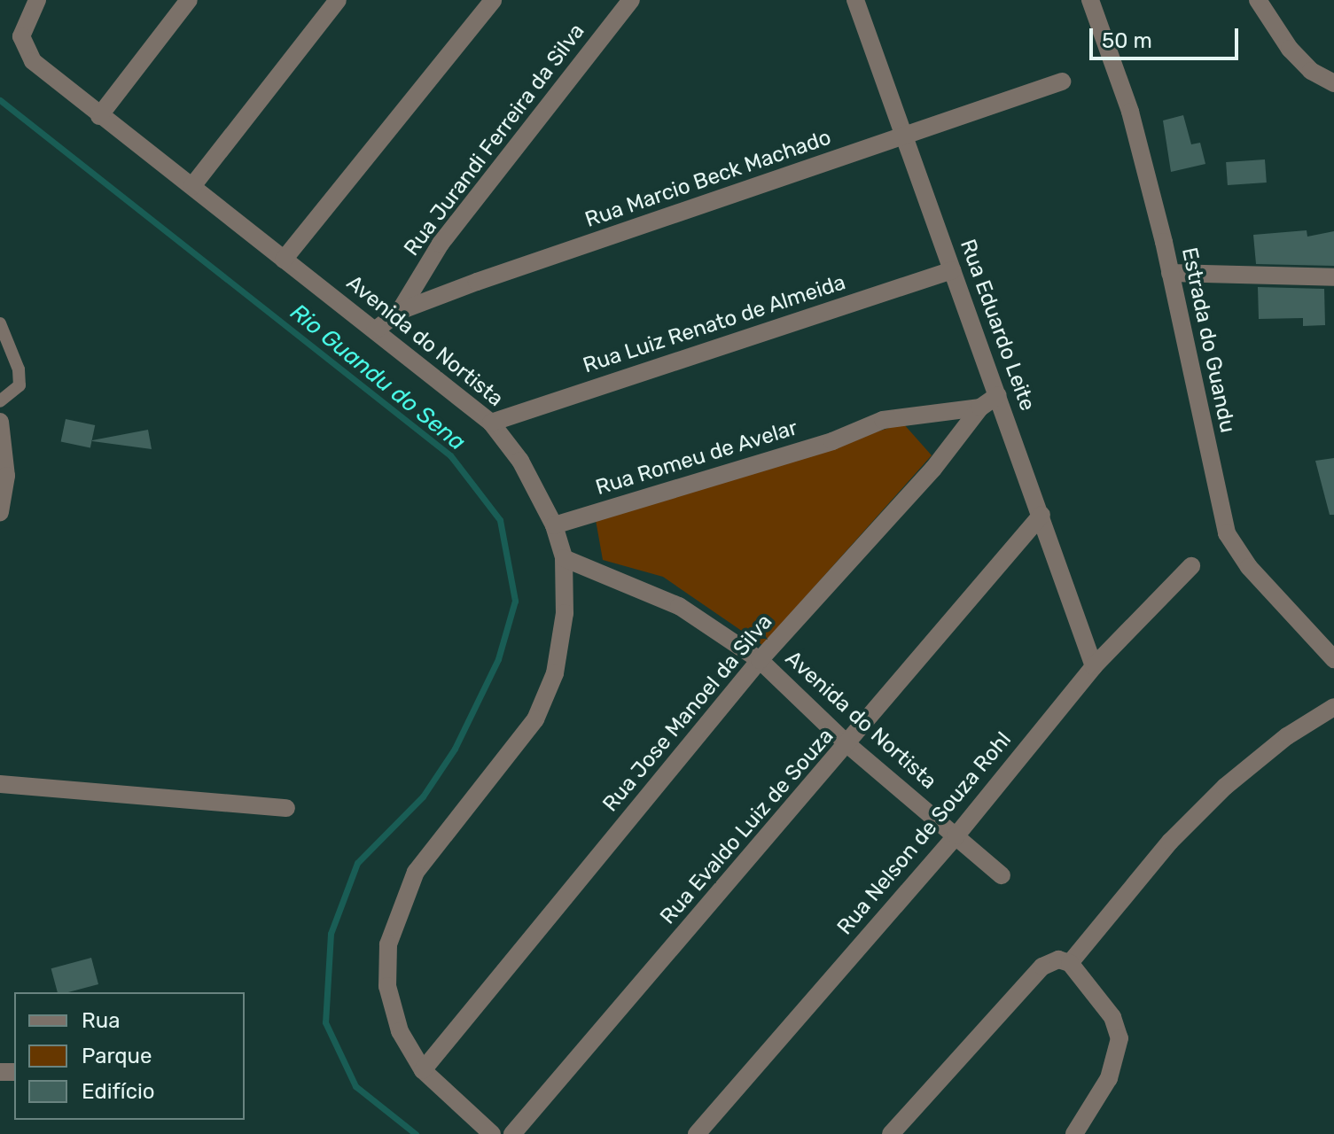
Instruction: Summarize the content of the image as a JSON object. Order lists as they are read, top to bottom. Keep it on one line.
{"streets":{"street":["Rua Jurandi Ferreira da Silva","Rua Marcio Beck Machado","Rua Luiz Renato de Almeida","Rua Eduardo Leite","Estrada do Guandu","Avenida do Nortista","Rua Romeu de Avelar","Rua Jose Manoel da Silva","Rua Evaldo Luiz de Souza","Rua Nelson de Souza Rohl"]},"crossings":[["Rua Jurandi Ferreira da Silva","Rua Marcio Beck Machado"],["Rua Marcio Beck Machado","Rua Eduardo Leite"],["Rua Marcio Beck Machado","Avenida do Nortista"],["Rua Luiz Renato de Almeida","Rua Eduardo Leite"],["Rua Luiz Renato de Almeida","Avenida do Nortista"],["Rua Eduardo Leite","Rua Jose Manoel da Silva"],["Rua Eduardo Leite","Rua Evaldo Luiz de Souza"],["Rua Eduardo Leite","Rua Nelson de Souza Rohl"],["Avenida do Nortista","Rua Romeu de Avelar"],["Avenida do Nortista","Rua Jose Manoel da Silva"],["Avenida do Nortista","Rua Evaldo Luiz de Souza"],["Avenida do Nortista","Rua Nelson de Souza Rohl"],["Rua Romeu de Avelar","Rua Jose Manoel da Silva"]],"water":["Rio Guandu do Sena"],"legend":["Rua","Parque","Edifício"],"scale_bar":"50 m"}
